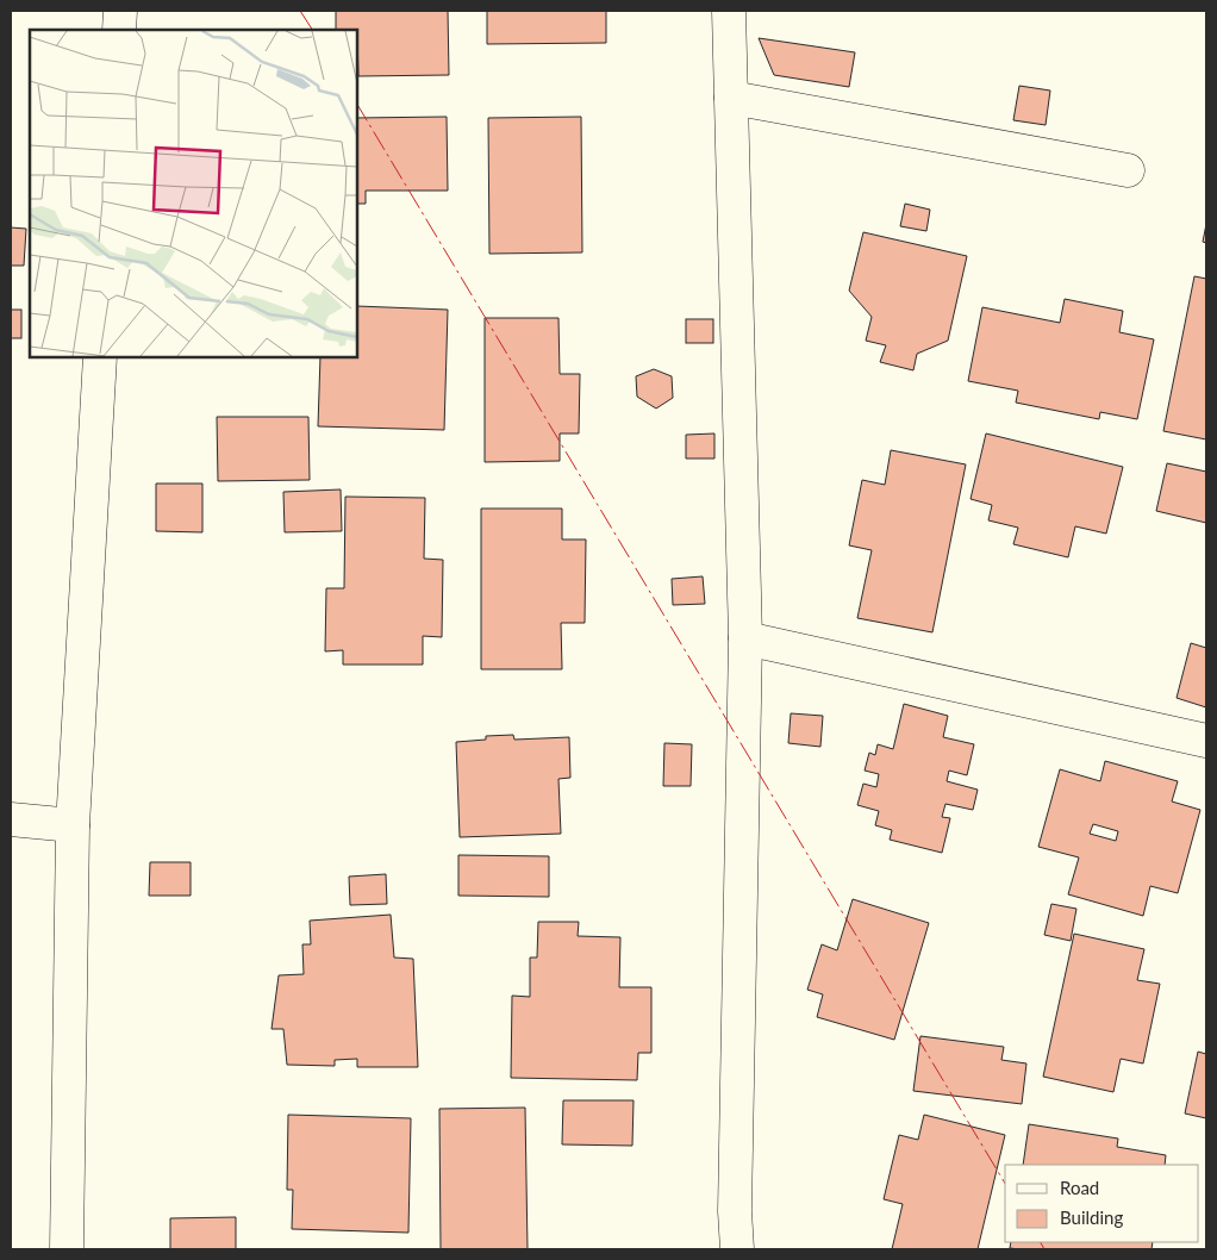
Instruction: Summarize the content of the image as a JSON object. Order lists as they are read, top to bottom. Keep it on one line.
{"legend":["Road","Building"]}
